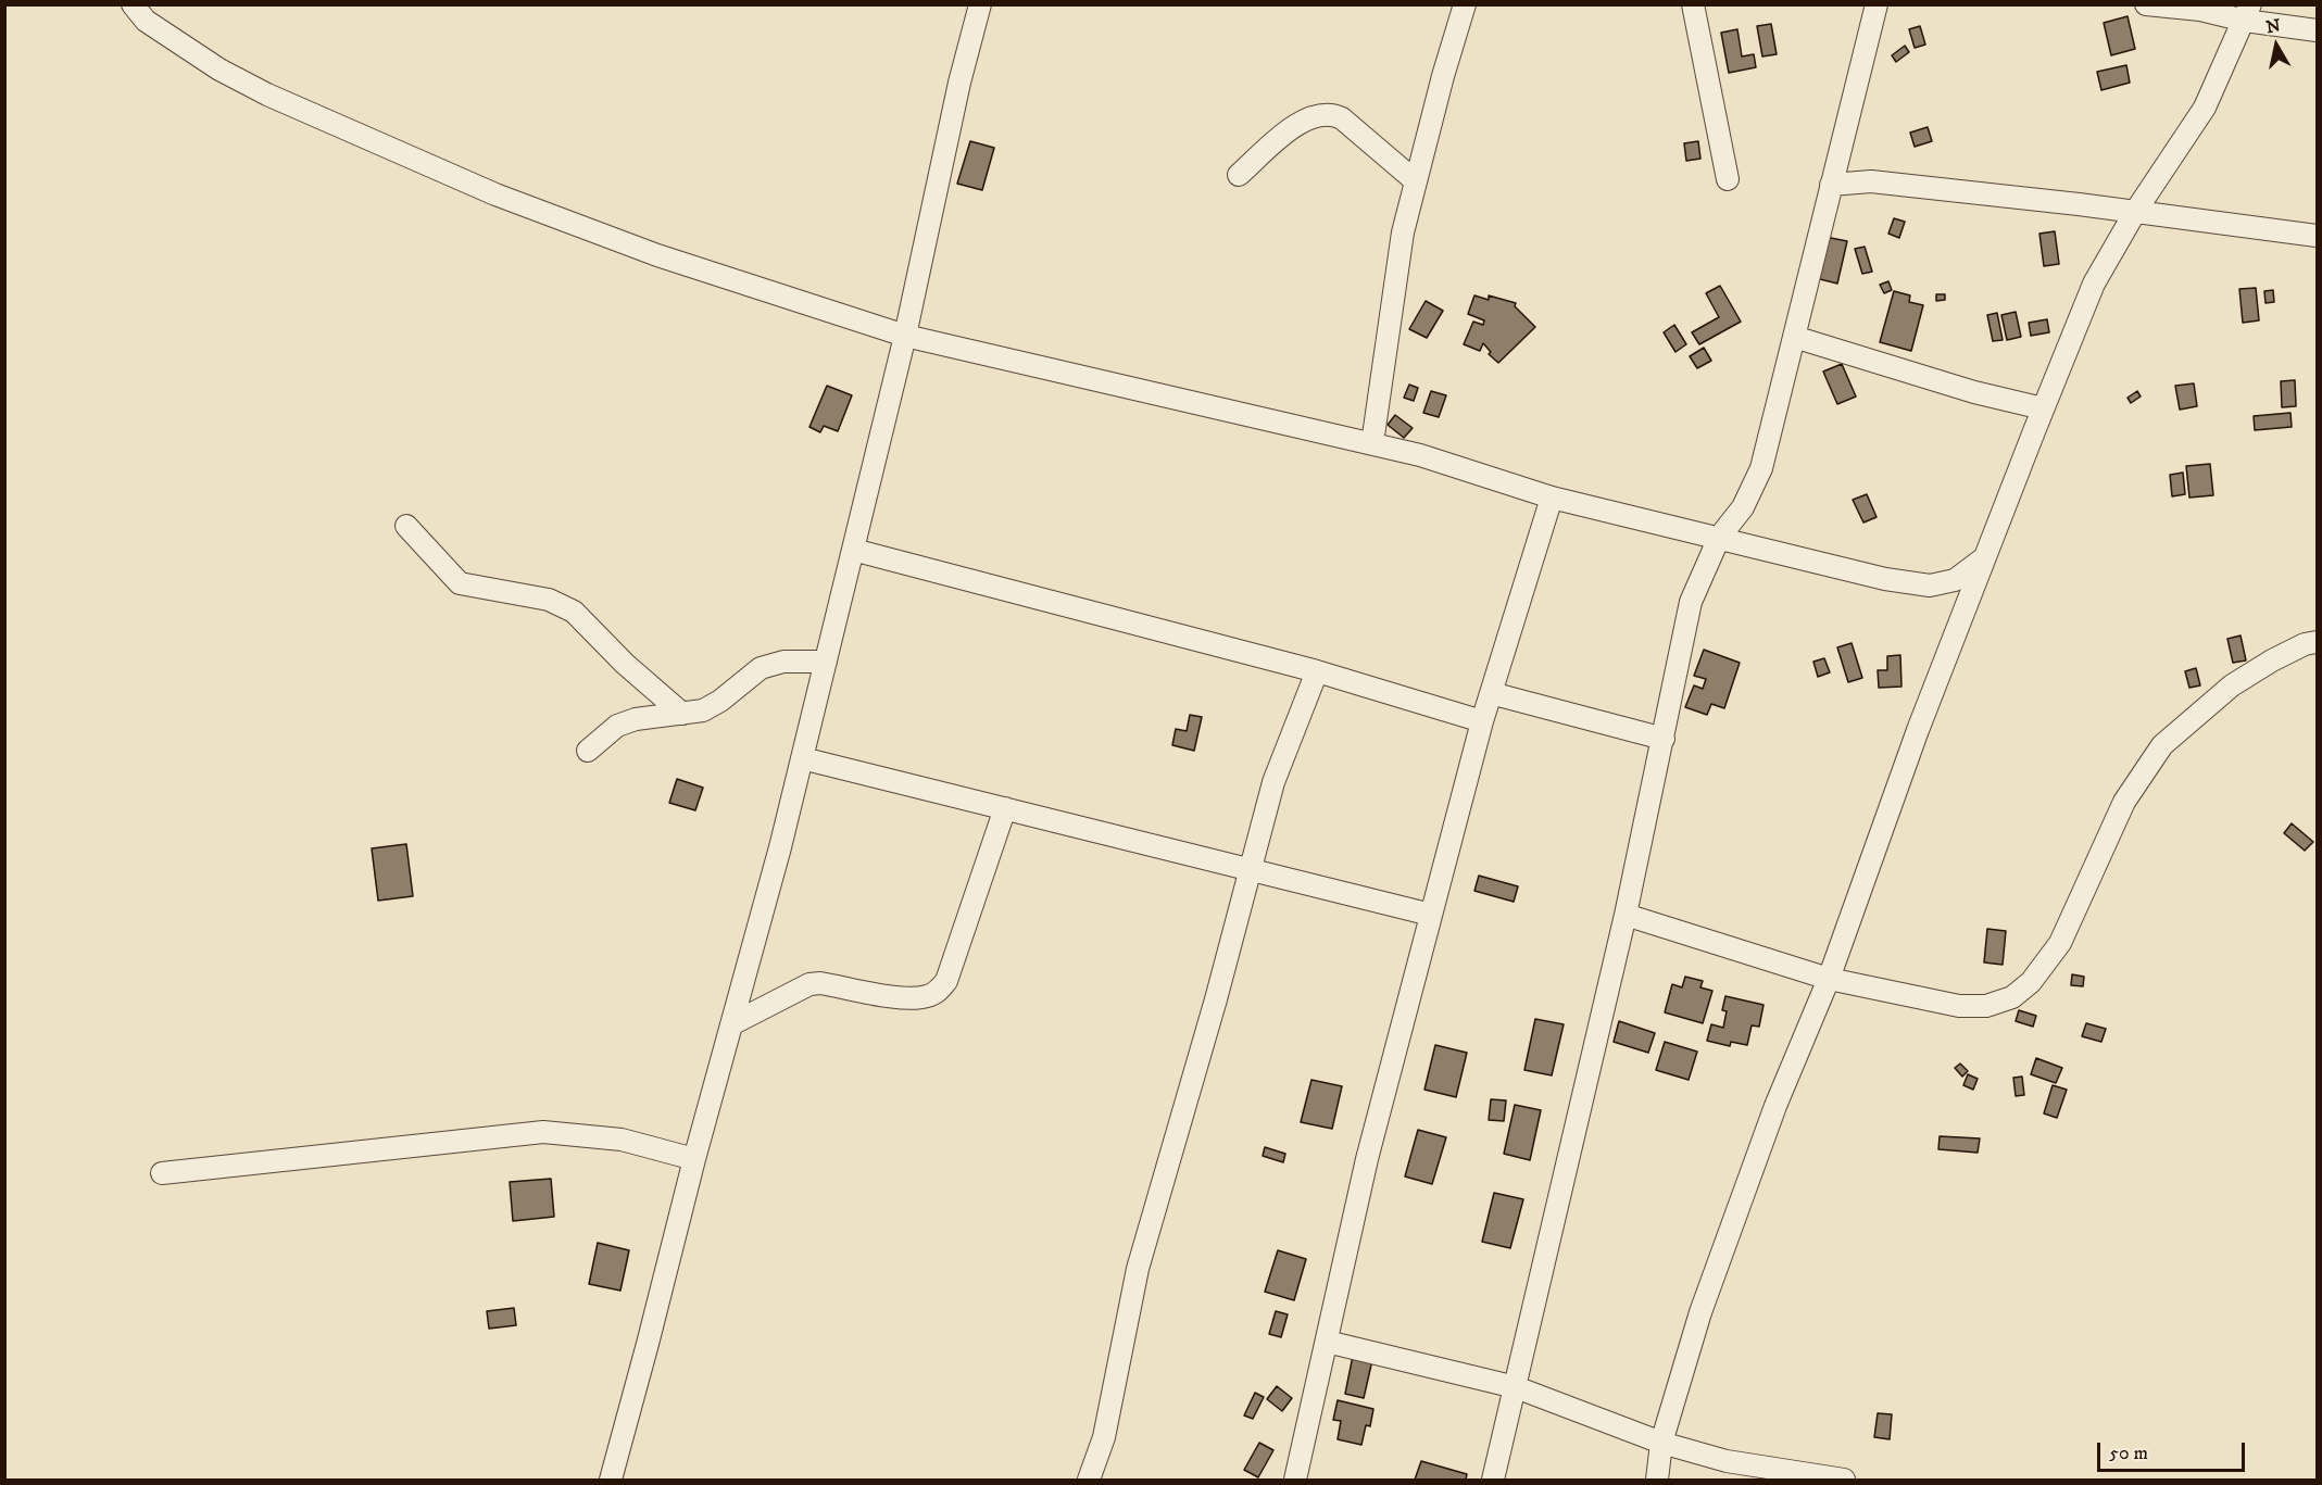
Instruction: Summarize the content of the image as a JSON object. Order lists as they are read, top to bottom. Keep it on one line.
{"scale_bar":"50 m","north":"top"}
